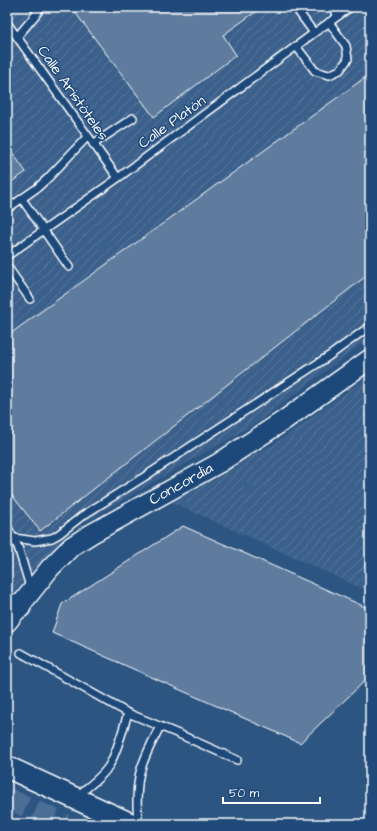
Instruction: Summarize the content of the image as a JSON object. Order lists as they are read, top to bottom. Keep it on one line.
{"streets":{"street":["Concordia"],"lane":["Calle Aristóteles","Calle Platón"]},"crossings":[["Calle Aristóteles","Calle Platón"]],"scale_bar":"50 m"}
